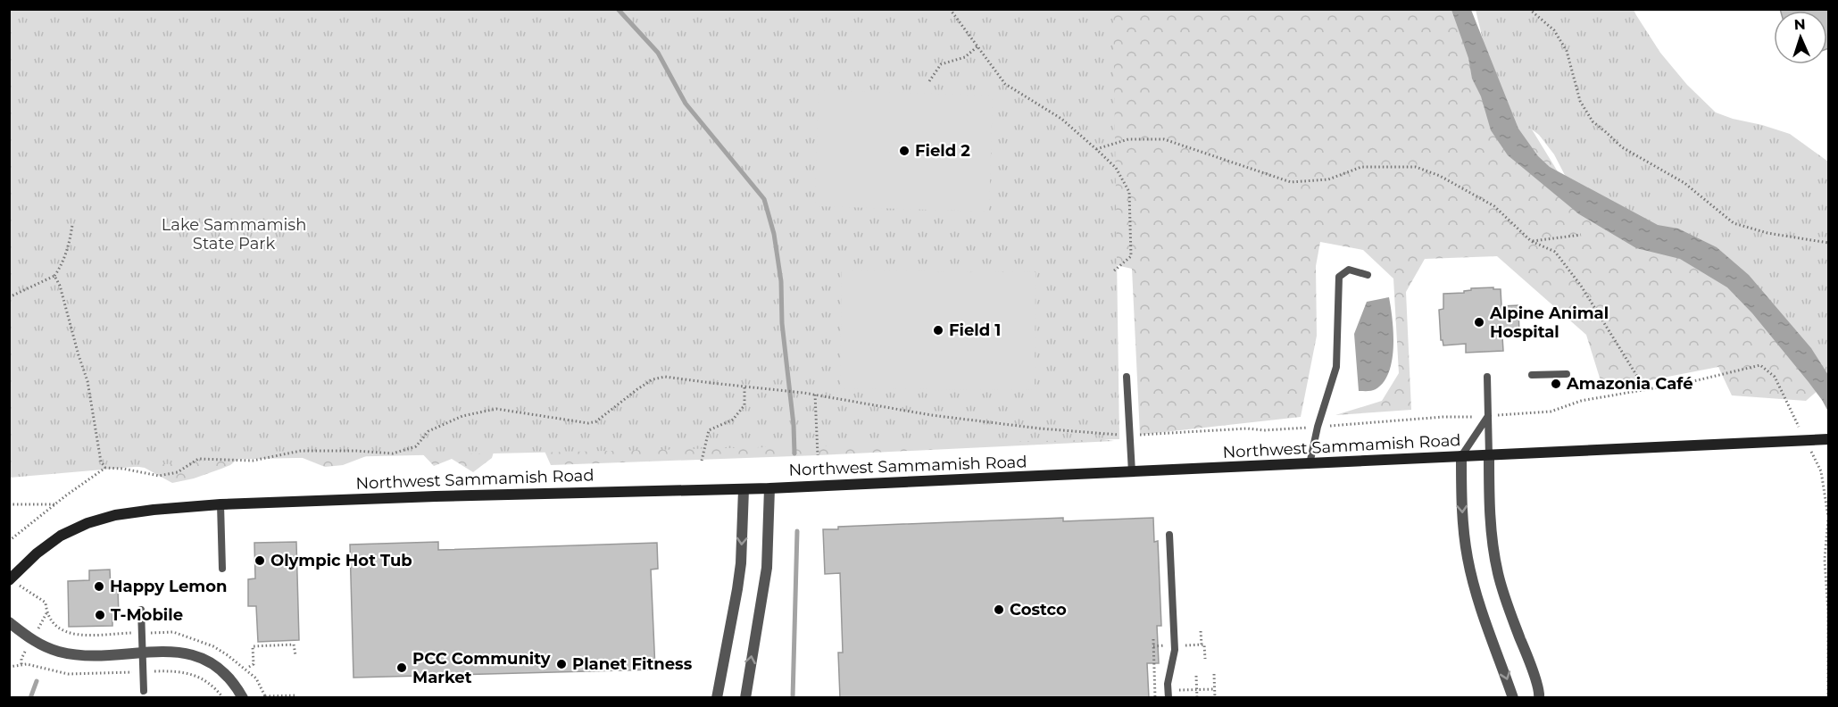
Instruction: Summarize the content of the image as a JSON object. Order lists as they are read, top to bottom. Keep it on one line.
{"streets":{"main road":["Northwest Sammamish Road"]},"parks":["Lake Sammamish State Park"],"places":["Field 2","Alpine Animal Hospital","Field 1","Amazonia Café","Olympic Hot Tub","Happy Lemon","Costco","T-Mobile","Planet Fitness","PCC Community Market"],"north":"top"}
